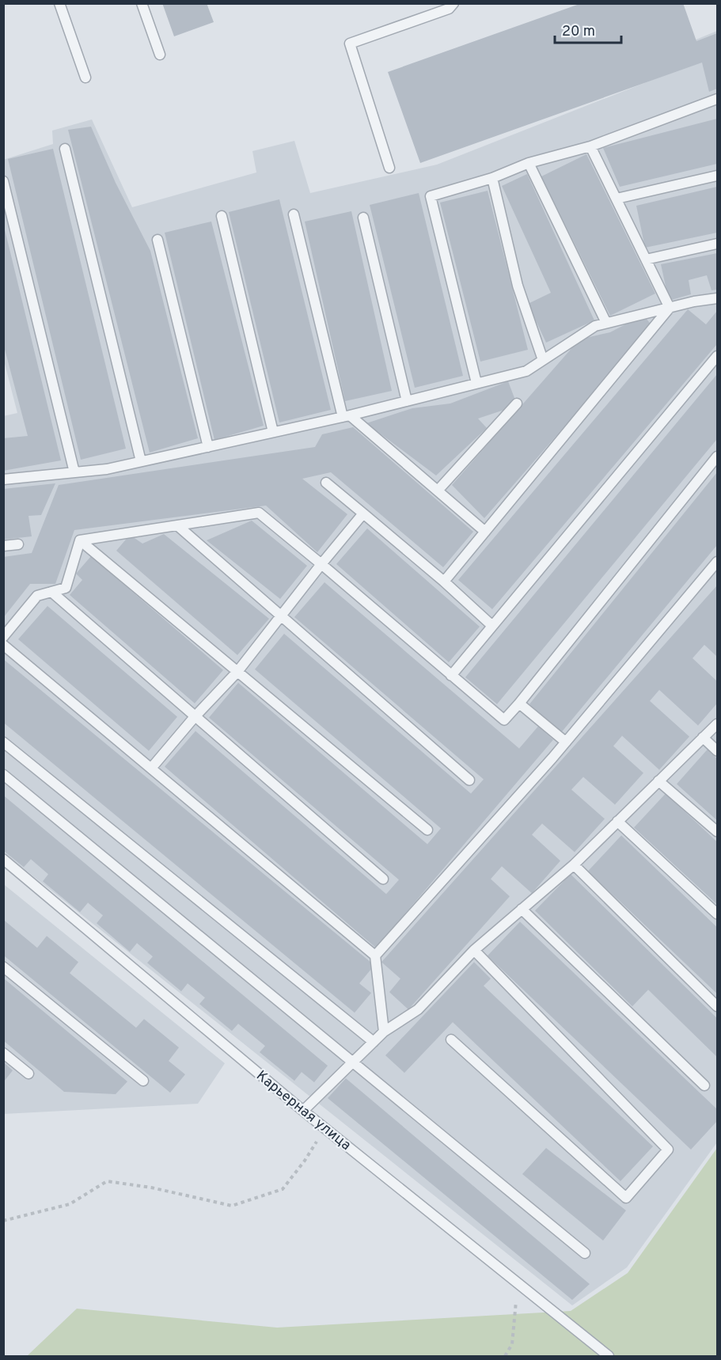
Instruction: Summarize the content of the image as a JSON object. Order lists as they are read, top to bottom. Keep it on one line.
{"streets":{"lane":["Карьерная улица"]},"scale_bar":"20 m"}
